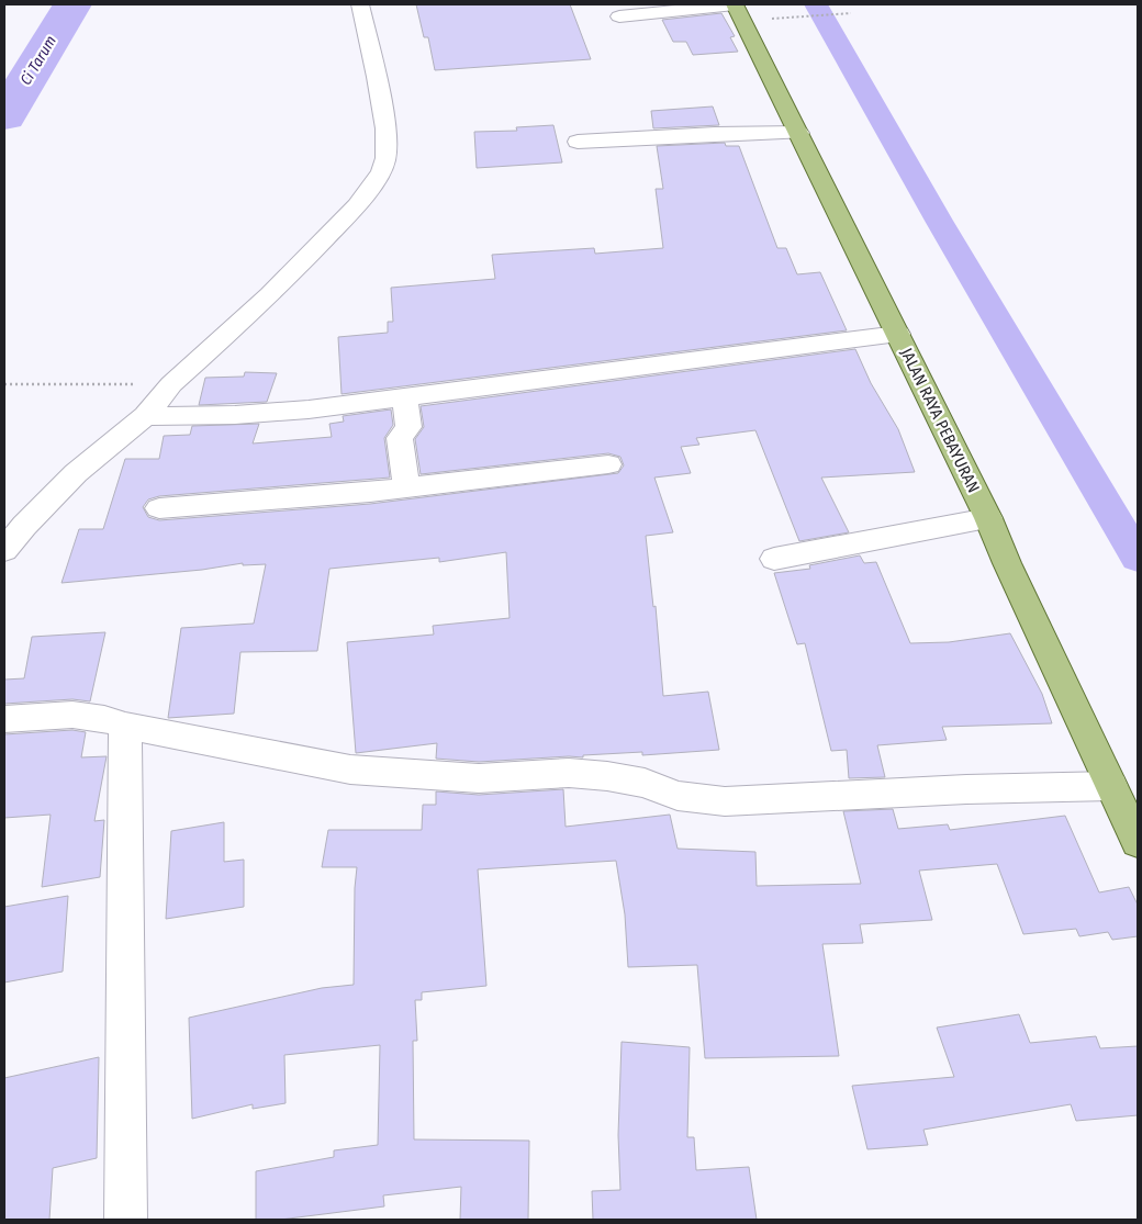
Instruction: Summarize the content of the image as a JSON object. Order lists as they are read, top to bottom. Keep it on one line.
{"streets":{"main road":["JALAN RAYA PEBAYURAN"]},"water":["Ci Tarum"]}
